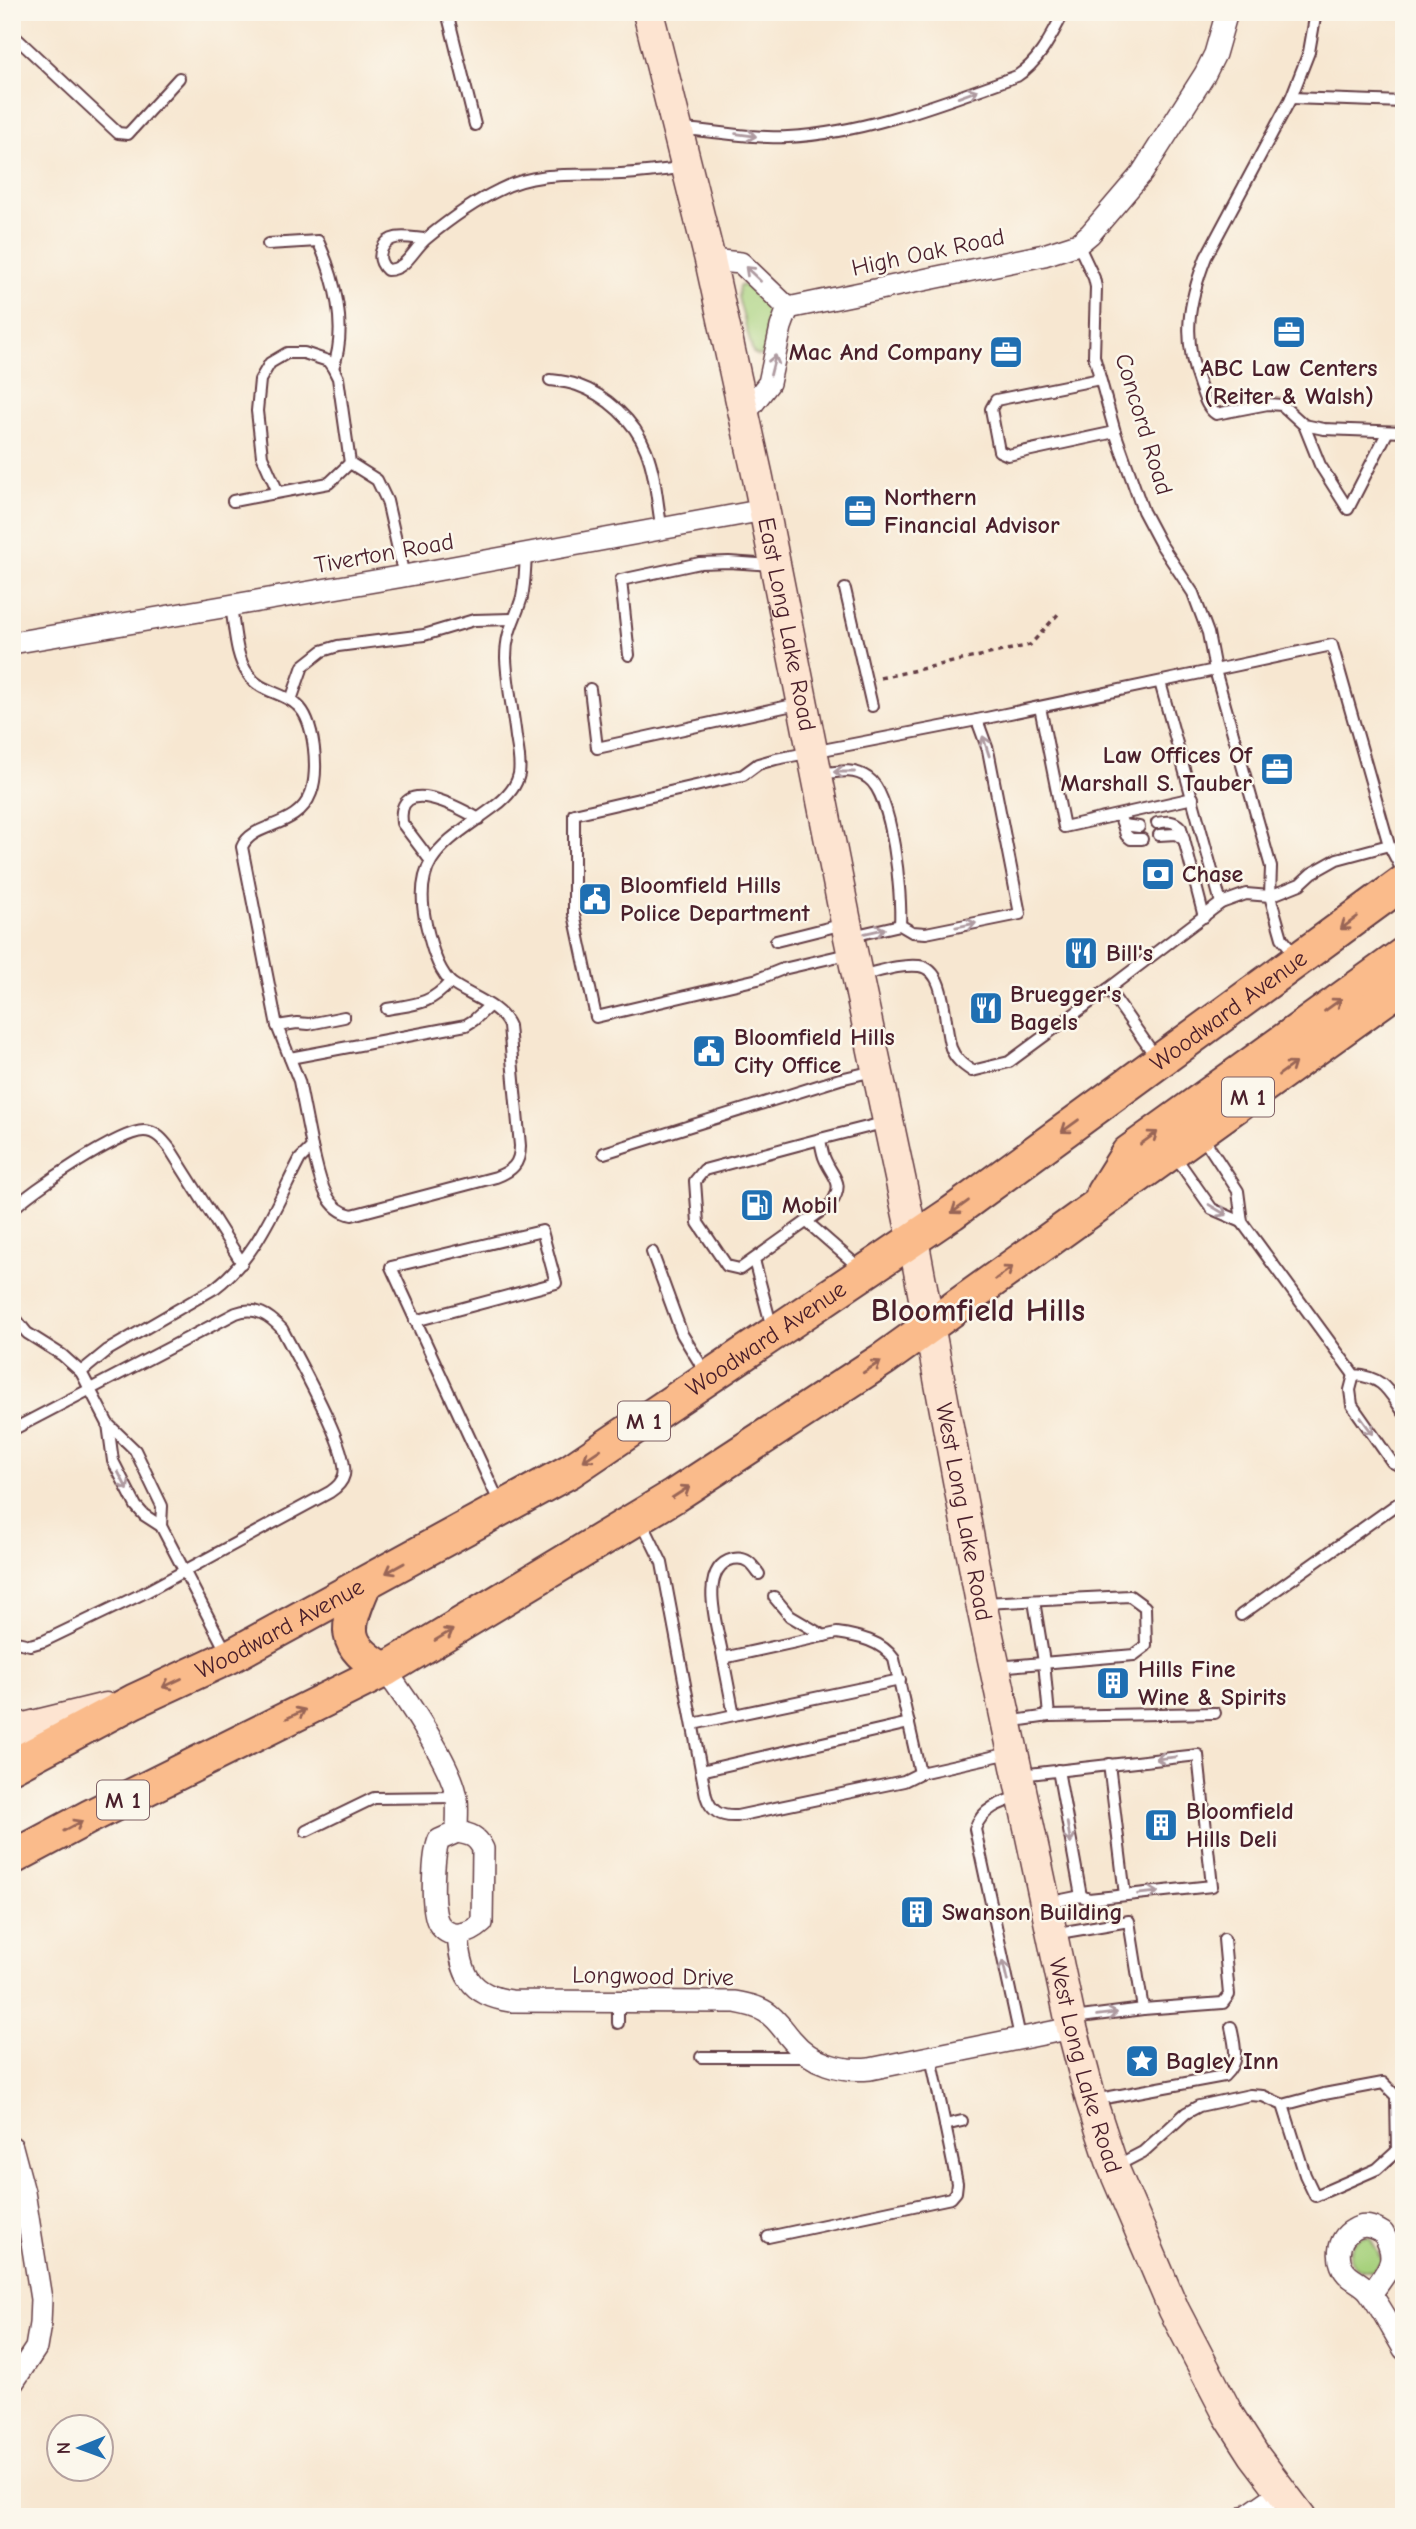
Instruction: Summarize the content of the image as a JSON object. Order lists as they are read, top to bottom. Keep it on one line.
{"streets":{"main road":["East Long Lake Road","Woodward Avenue","M 1","West Long Lake Road"],"street":["High Oak Road","Tiverton Road","Longwood Drive"],"lane":["Concord Road"]},"crossings":[["High Oak Road","Concord Road"],["Concord Road","Woodward Avenue"],["Tiverton Road","East Long Lake Road"],["East Long Lake Road","Woodward Avenue"],["East Long Lake Road","West Long Lake Road"],["Woodward Avenue","West Long Lake Road"],["M 1","West Long Lake Road"],["West Long Lake Road","Longwood Drive"]],"districts":["Bloomfield Hills"],"places":{"office":["ABC Law Centers (Reiter & Walsh)","Mac And Company","Northern Financial Advisor","Law Offices Of Marshall S. Tauber"],"bank":["Chase"],"public building":["Bloomfield Hills Police Department","Bloomfield Hills City Office"],"restaurant":["Bill's","Bruegger's Bagels"],"fuel station":["Mobil"],"building":["Hills Fine Wine & Spirits","Bloomfield Hills Deli","Swanson Building"],"place":["Bagley Inn"]},"north":"left"}
